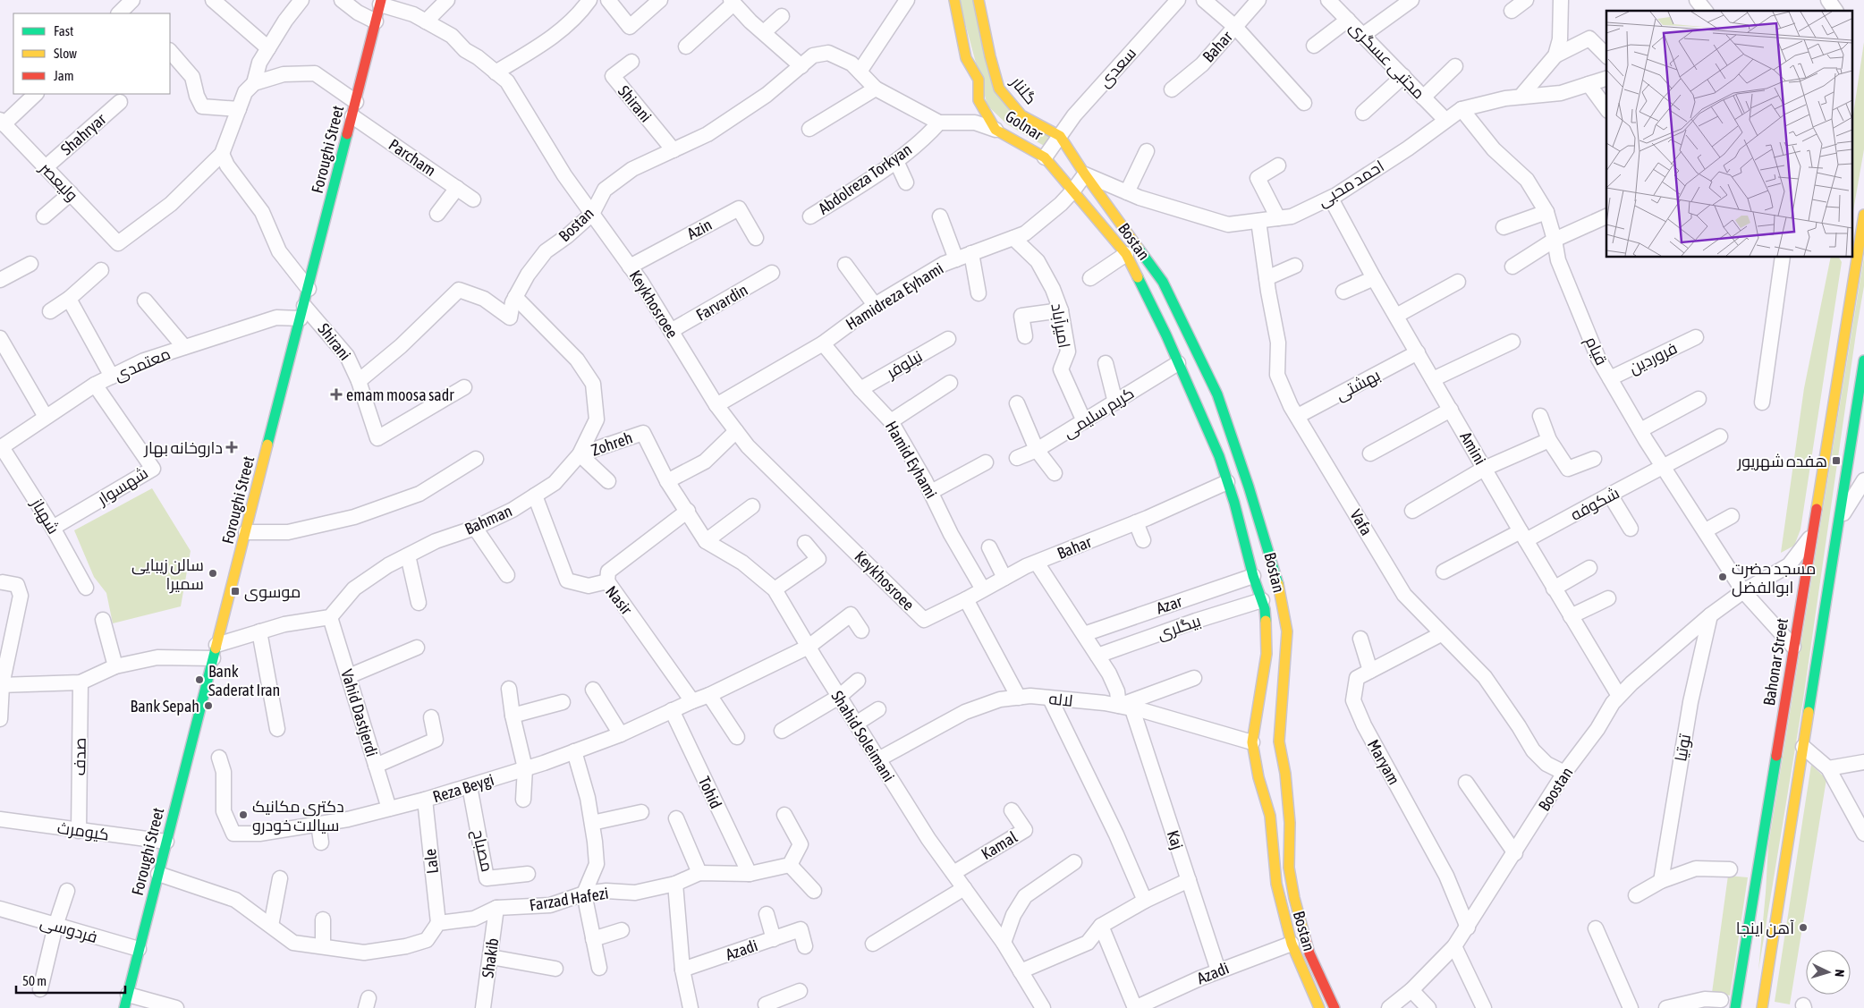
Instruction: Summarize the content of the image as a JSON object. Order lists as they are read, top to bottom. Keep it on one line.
{"streets":{"main road":["گلنار","Golnar","Foroughi Street","Bostan","Bahonar Street"],"street":["Bahar","مجتبی عسگری","سعدی","Shirani","Shahryar","Parcham","Abdolreza Torkyan","ولیعصر","احمد محبی","Azin","Hamidreza Eyhami","Farvardin","Keykhosroee","امیرآباد","قیام","فروردین","معتمدی","نیلوفر","بهشتی","کریم سلیمی","Zohreh","Amini","Hamid Eyhami","شهسوار","شکوفه","شهباز","Bahman","Vafa","Nasir","Azar","بیگلری","لاله","Vahid Dastjerdi","Shahid Soleimani","توتیا","صدف","Maryam","Reza Beygi","Boostan","Tohid","کیومرث","Kaj","Kamal","مصباح","Lale","Farzad Hafezi","فردوسی","Azadi","Shakib"]},"crossings":[["Bahar","Bostan"],["Bahar","Keykhosroee"],["Bahar","Hamid Eyhami"],["Bahar","Kaj"],["مجتبی عسگری","احمد محبی"],["سعدی","گلنار"],["سعدی","Golnar"],["گلنار","احمد محبی"],["گلنار","Bostan"],["گلنار","Hamidreza Eyhami"],["Shirani","Foroughi Street"],["Shirani","Bostan"],["Shirani","معتمدی"],["Golnar","Bostan"],["Golnar","Hamidreza Eyhami"],["Shahryar","ولیعصر"],["Foroughi Street","Parcham"],["Foroughi Street","Keykhosroee"],["Foroughi Street","معتمدی"],["Foroughi Street","کیومرث"],["Foroughi Street","فردوسی"],["احمد محبی","Bostan"],["احمد محبی","Hamidreza Eyhami"],["احمد محبی","قیام"],["احمد محبی","Amini"],["احمد محبی","Vafa"],["Bostan","Hamidreza Eyhami"],["Bostan","Keykhosroee"],["Bostan","کریم سلیمی"],["Bostan","Bahman"],["Bostan","Azar"],["Bostan","بیگلری"],["Bostan","لاله"],["Bostan","Azadi"],["Azin","Keykhosroee"],["Hamidreza Eyhami","Keykhosroee"],["Hamidreza Eyhami","امیرآباد"],["Hamidreza Eyhami","Hamid Eyhami"],["Farvardin","Keykhosroee"],["امیرآباد","کریم سلیمی"],["قیام","فروردین"],["قیام","شکوفه"],["قیام","Bahonar Street"],["قیام","Boostan"],["معتمدی","شهسوار"],["معتمدی","شهباز"],["نیلوفر","Hamid Eyhami"],["بهشتی","Amini"],["بهشتی","Vafa"],["Zohreh","Bahman"],["Zohreh","Shahid Soleimani"],["Amini","شکوفه"],["Amini","Boostan"],["شهسوار","شهباز"],["Bahman","Nasir"],["Bahman","Vahid Dastjerdi"],["Vafa","Maryam"],["Vafa","Boostan"],["Nasir","Reza Beygi"],["Azar","Kaj"],["بیگلری","Kaj"],["لاله","Shahid Soleimani"],["لاله","Kaj"],["Vahid Dastjerdi","Reza Beygi"],["Shahid Soleimani","Reza Beygi"],["Shahid Soleimani","Kamal"],["توتیا","Boostan"],["صدف","کیومرث"],["Maryam","Boostan"],["Reza Beygi","Tohid"],["Reza Beygi","مصباح"],["Reza Beygi","Lale"],["Tohid","Farzad Hafezi"],["Kaj","Azadi"],["Lale","Farzad Hafezi"],["Farzad Hafezi","Shakib"]],"places":{"health":["emam moosa sadr","داروخانه بهار"],"transit":["هفده شهریور","موسوی"],"other":["سالن زیبایی سمیرا","مسجد حضرت ابوالفضل","Bank Saderat Iran","Bank Sepah","دکتری مکانیک سیالات خودرو","آهن اینجا"]},"legend":["Fast","Slow","Jam"],"scale_bar":"50 m","north":"right"}
